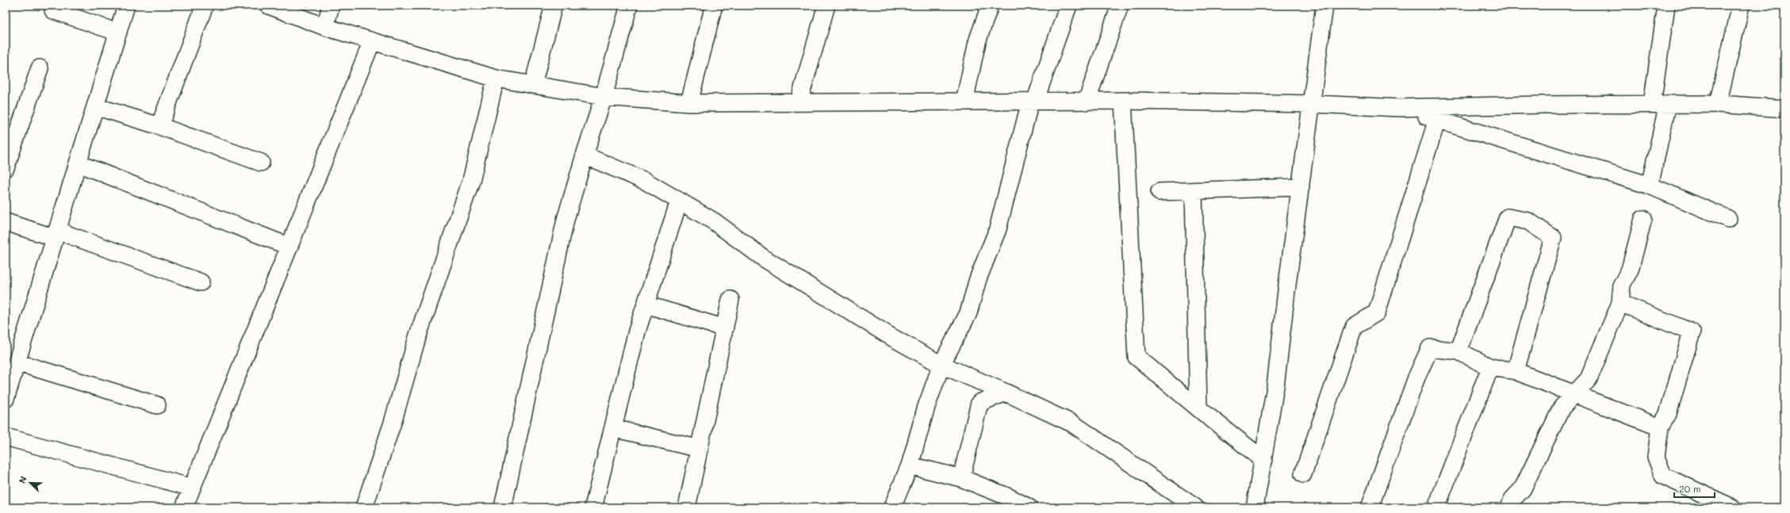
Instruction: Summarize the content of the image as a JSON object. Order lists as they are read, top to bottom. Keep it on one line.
{"scale_bar":"20 m","north":"top left"}
